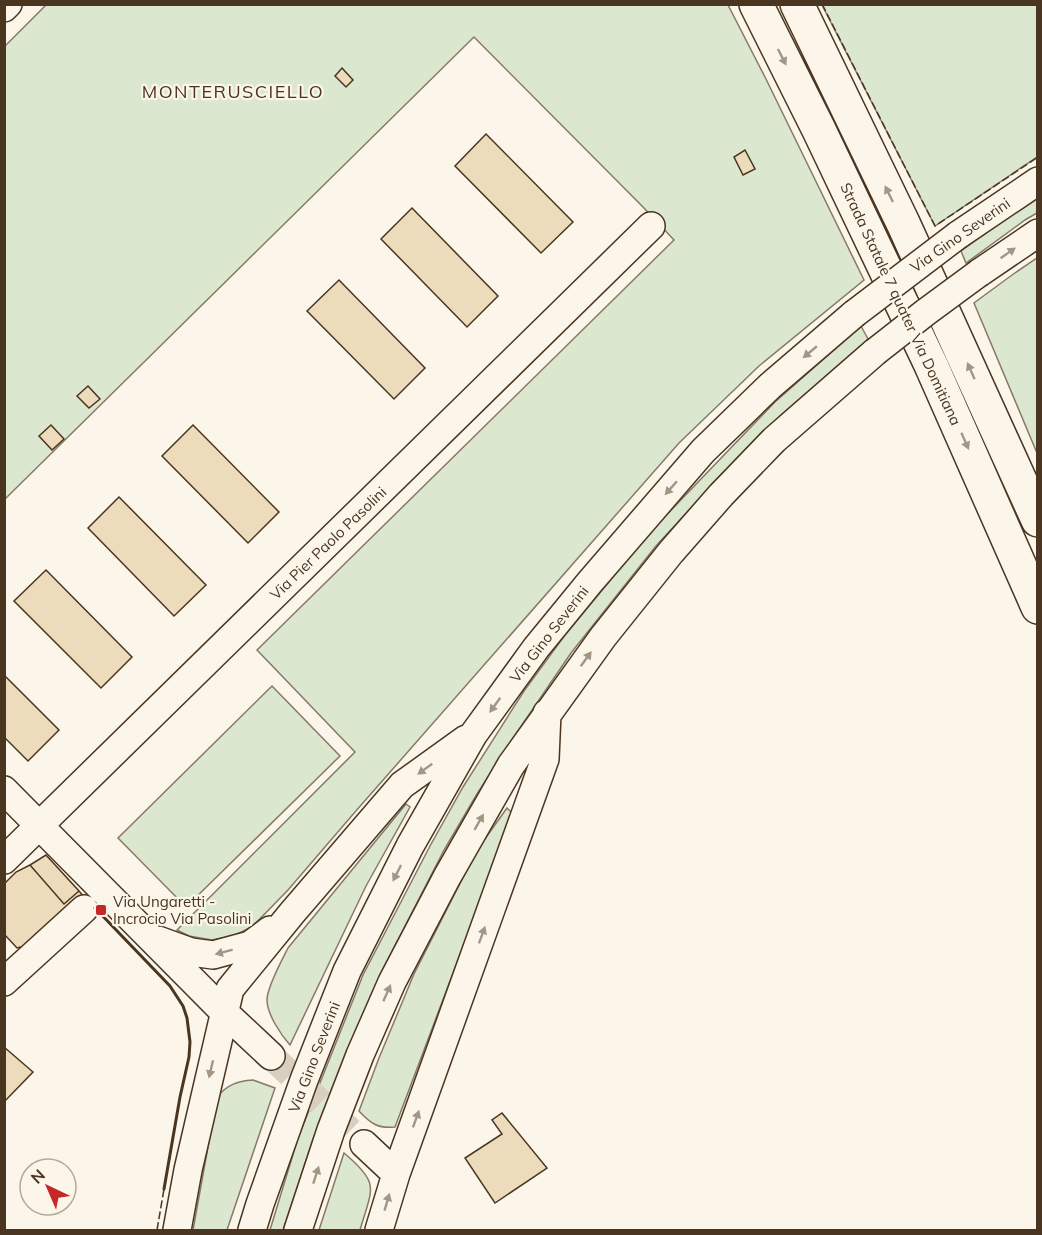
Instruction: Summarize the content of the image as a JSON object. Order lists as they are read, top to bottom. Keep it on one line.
{"streets":{"highway":["Strada Statale 7 quater Via Domitiana"],"street":["Via Gino Severini","Via Pier Paolo Pasolini"]},"districts":["MONTERUSCIELLO"],"places":{"transit":["Via Ungaretti - Incrocio Via Pasolini"]},"north":"top left"}
